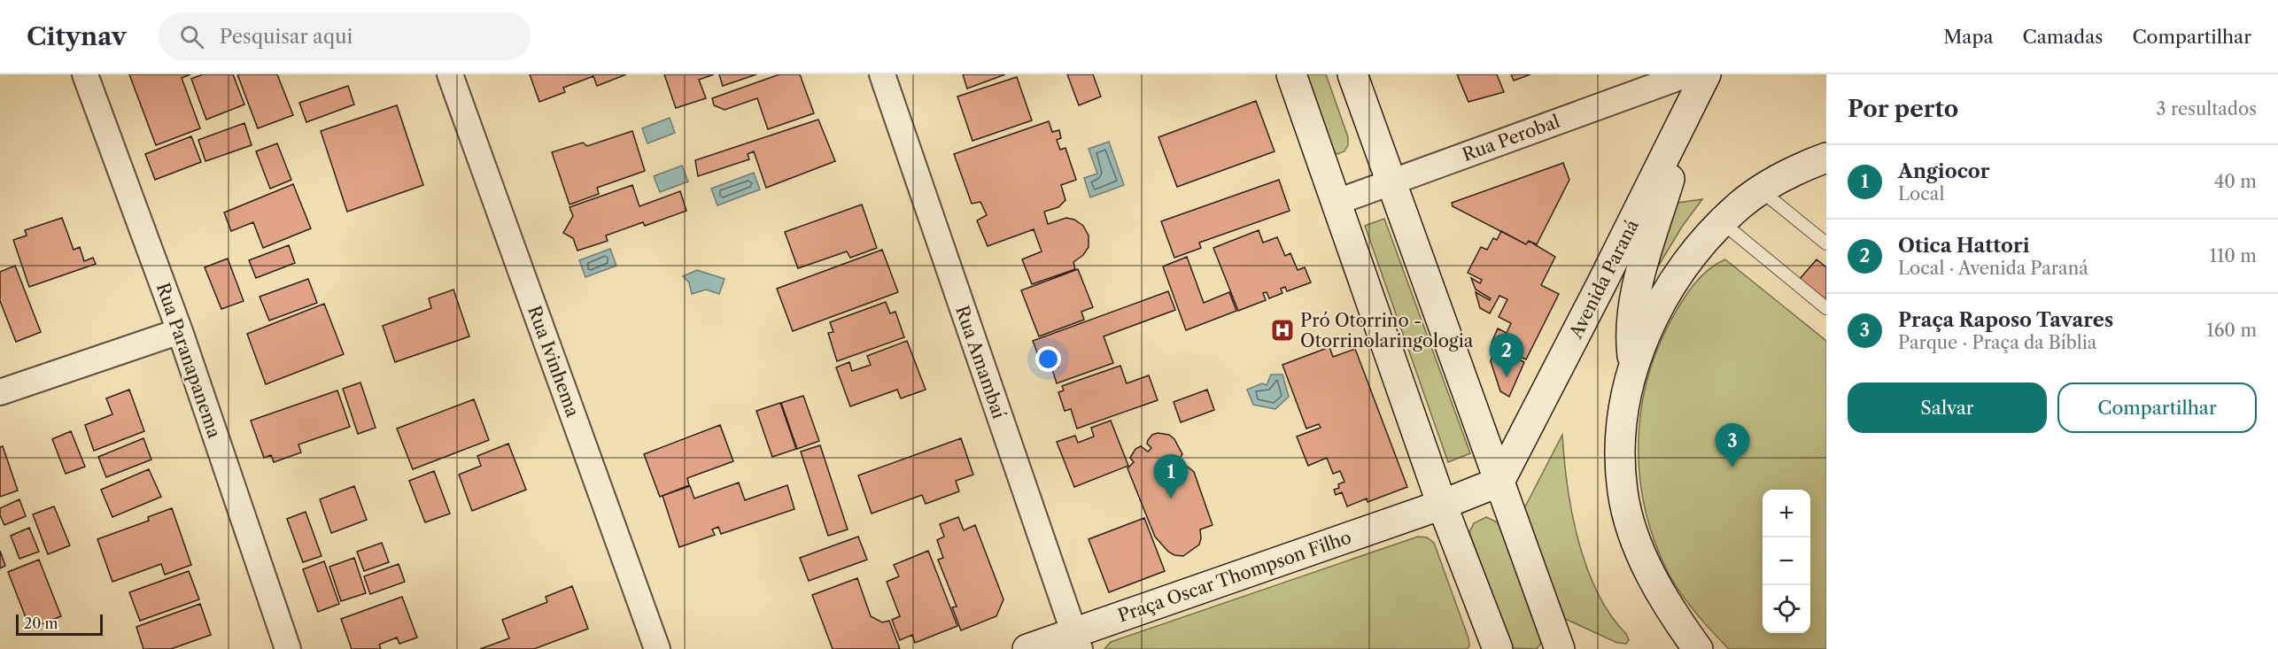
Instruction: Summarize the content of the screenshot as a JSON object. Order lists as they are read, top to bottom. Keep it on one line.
{"streets":{"street":["Rua Perobal","Avenida Paraná","Rua Paranapanema","Rua Ivinhema","Rua Amambaí","Praça Oscar Thompson Filho"]},"crossings":[["Avenida Paraná","Praça Oscar Thompson Filho"],["Rua Amambaí","Praça Oscar Thompson Filho"]],"places":{"hospital":["Pró Otorrino - Otorrinolaringologia"]},"scale_bar":"20 m","page":{"header":"Citynav","search":"Pesquisar aqui","nav":["Mapa","Camadas","Compartilhar"],"heading":["Por perto","3 resultados"],"list":[{"mark":"1","name":"Angiocor","note":"Local","value":"40 m"},{"mark":"2","name":"Otica Hattori","note":"Local · Avenida Paraná","value":"110 m"},{"mark":"3","name":"Praça Raposo Tavares","note":"Parque · Praça da Bíblia","value":"160 m"}],"pins":["2","3","1"],"buttons":["Salvar","Compartilhar"],"map_buttons":["+","−"],"scale":"20 m"}}
